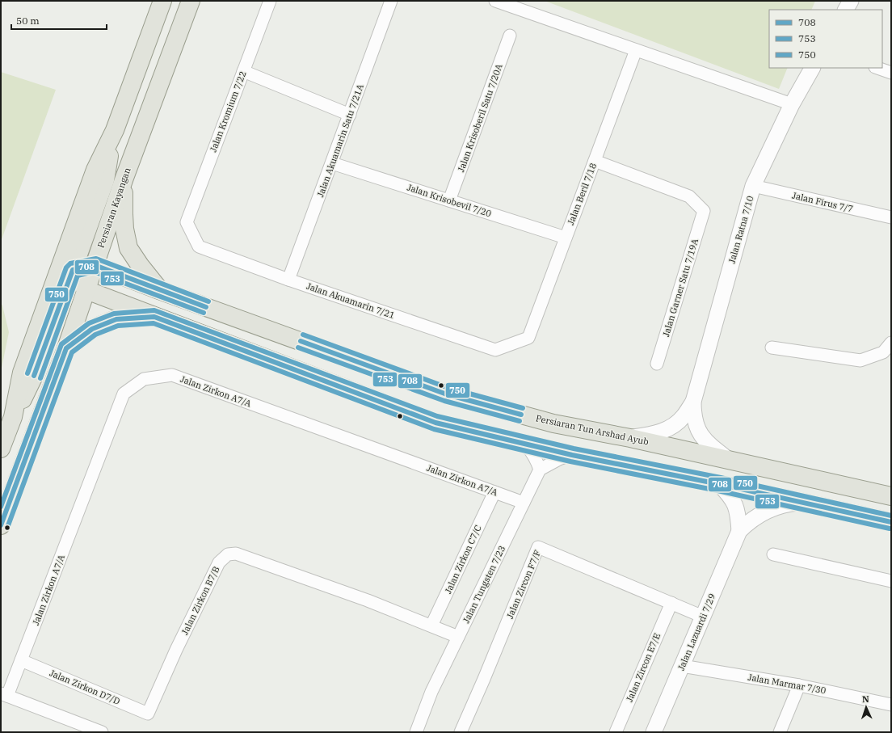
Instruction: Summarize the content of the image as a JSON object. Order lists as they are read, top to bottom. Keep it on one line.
{"streets":{"main road":["Persiaran Kayangan","Persiaran Tun Arshad Ayub"],"street":["Jalan Kromium 7/22","Jalan Krisoberil Satu 7/20A","Jalan Akuamarin Satu 7/21A","Jalan Beril 7/18","Jalan Krisobevil 7/20","Jalan Firus 7/7","Jalan Ratna 7/10","Jalan Garner Satu 7/19A","Jalan Akuamarin 7/21","Jalan Zirkon A7/A","Jalan Zirkon C7/C","Jalan Tungsten 7/23","Jalan Zircon F7/F","Jalan Zirkon B7/B","Jalan Lazuardi 7/29","Jalan Zircon E7/E","Jalan Marmar 7/30","Jalan Zirkon D7/D"]},"crossings":[["Jalan Kromium 7/22","Jalan Akuamarin 7/21"],["Jalan Krisoberil Satu 7/20A","Jalan Krisobevil 7/20"],["Jalan Akuamarin Satu 7/21A","Jalan Krisobevil 7/20"],["Jalan Akuamarin Satu 7/21A","Jalan Akuamarin 7/21"],["Jalan Beril 7/18","Jalan Krisobevil 7/20"],["Jalan Beril 7/18","Jalan Garner Satu 7/19A"],["Jalan Beril 7/18","Jalan Akuamarin 7/21"],["Jalan Firus 7/7","Jalan Ratna 7/10"],["Persiaran Kayangan","Persiaran Tun Arshad Ayub"],["Jalan Ratna 7/10","Persiaran Tun Arshad Ayub"],["Jalan Zirkon A7/A","Jalan Zirkon C7/C"],["Jalan Zirkon A7/A","Jalan Tungsten 7/23"],["Jalan Zirkon A7/A","Jalan Zirkon D7/D"],["Jalan Zirkon C7/C","Jalan Zirkon B7/B"],["Jalan Tungsten 7/23","Jalan Zirkon B7/B"],["Jalan Zircon F7/F","Jalan Lazuardi 7/29"],["Jalan Zircon F7/F","Jalan Zircon E7/E"],["Jalan Zirkon B7/B","Jalan Zirkon D7/D"],["Jalan Lazuardi 7/29","Jalan Marmar 7/30"]],"lines":["transit line 750","transit line 708","transit line 753"],"legend":["708","753","750"],"scale_bar":"50 m","north":"top"}
